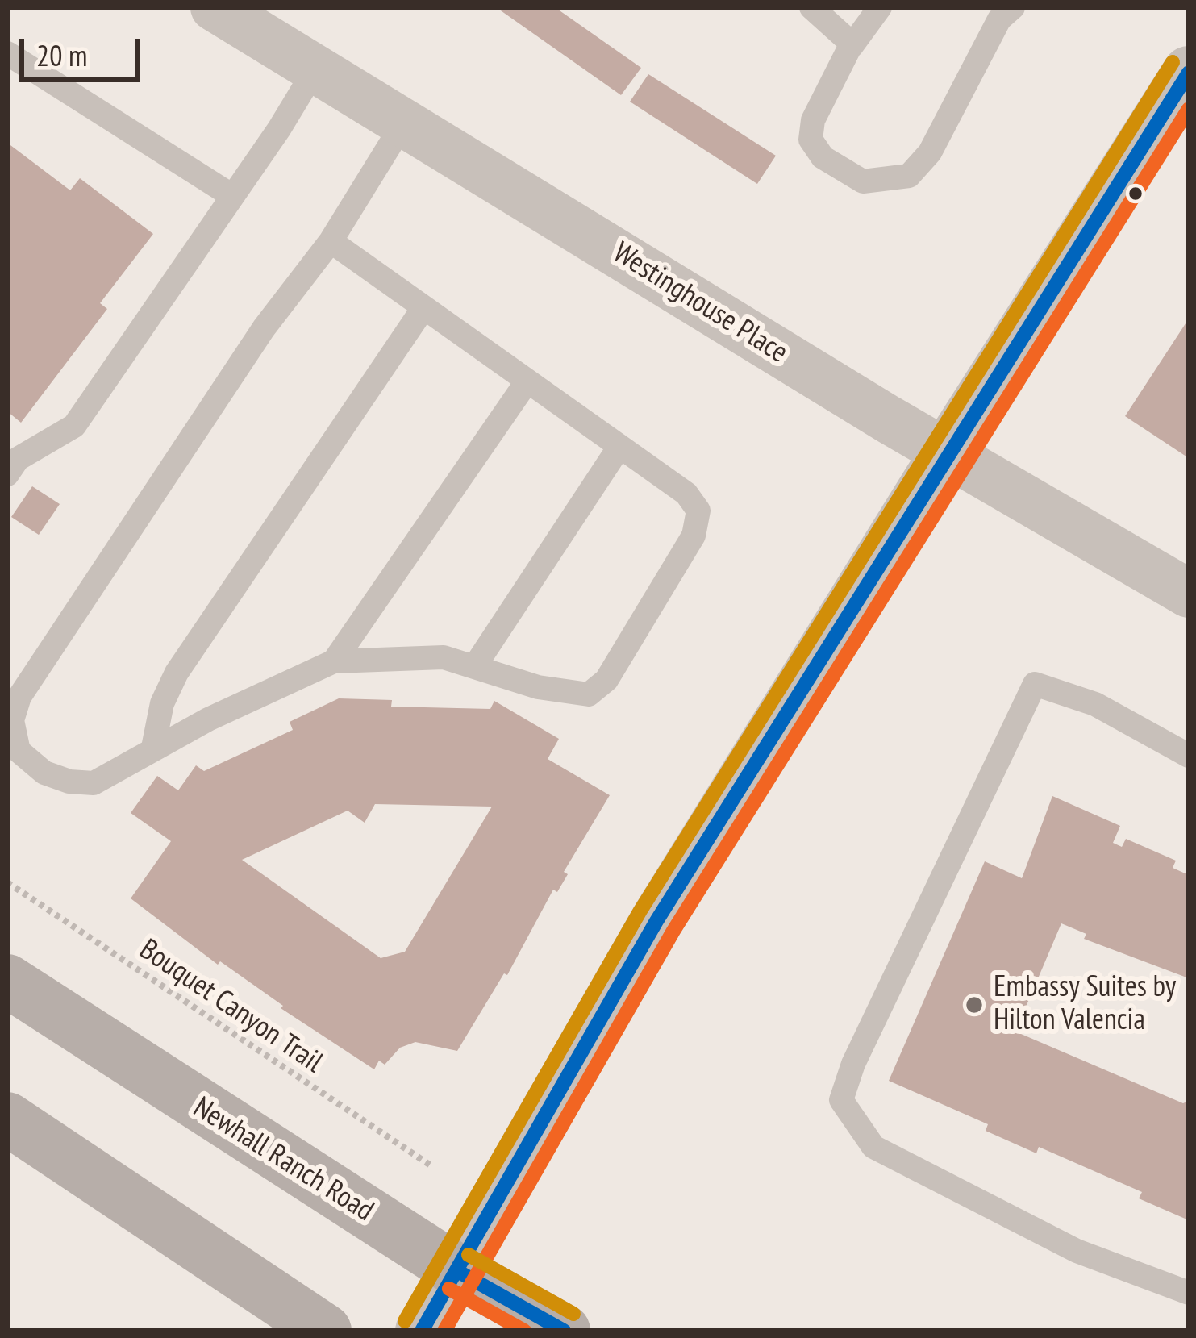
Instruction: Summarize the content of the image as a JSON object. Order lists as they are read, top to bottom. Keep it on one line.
{"streets":{"main road":["Newhall Ranch Road"],"street":["Westinghouse Place"],"path":["Bouquet Canyon Trail"]},"places":["Embassy Suites by Hilton Valencia"],"scale_bar":"20 m"}
